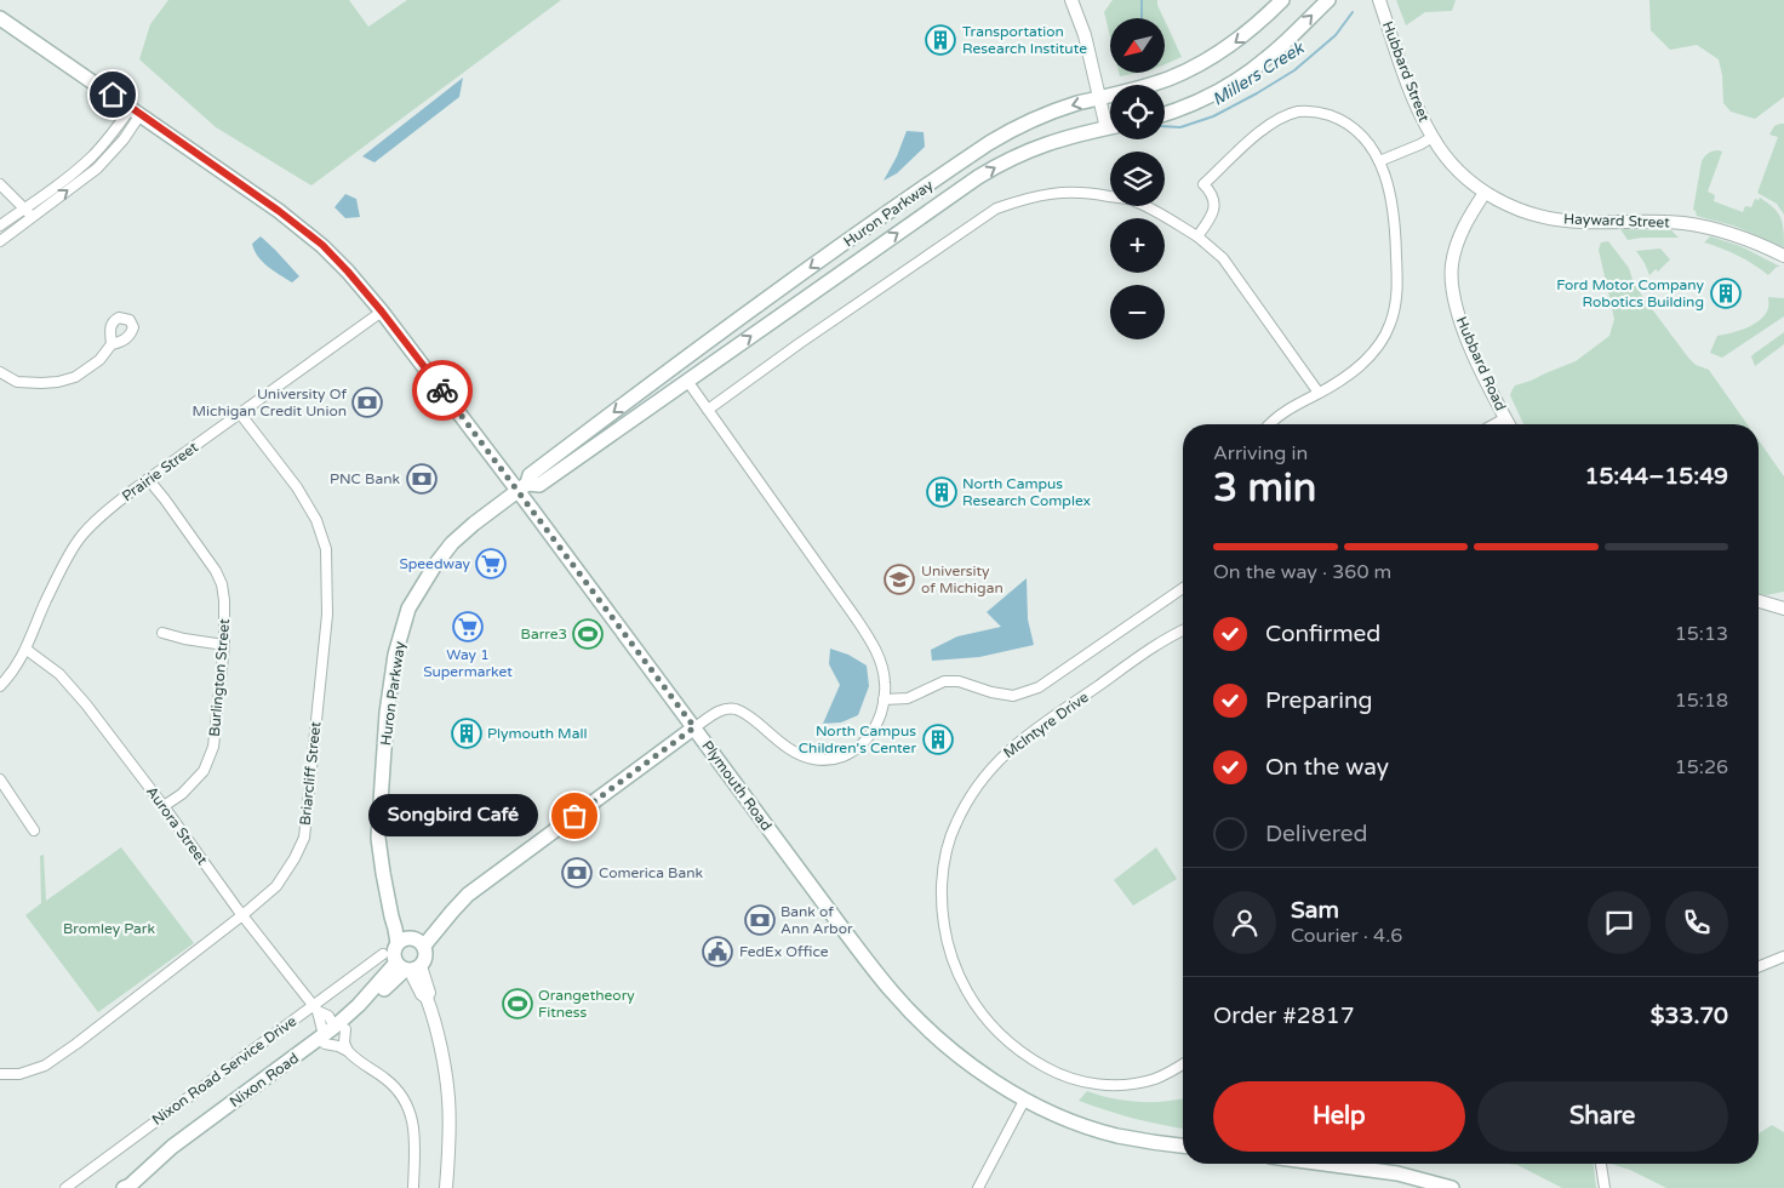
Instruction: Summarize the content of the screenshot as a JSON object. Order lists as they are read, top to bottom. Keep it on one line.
{"streets":{"main road":["Huron Parkway","Plymouth Road","Nixon Road"],"street":["Hubbard Street","Hayward Street","Hubbard Road","Prairie Street","Burlington Street","McIntyre Drive","Briarcliff Street","Aurora Street","Nixon Road Service Drive"]},"crossings":[["Hubbard Street","Hayward Street"],["Hubbard Street","Hubbard Road"],["Huron Parkway","Plymouth Road"],["Huron Parkway","Nixon Road"],["Hayward Street","Hubbard Road"],["Prairie Street","Burlington Street"],["Prairie Street","Briarcliff Street"],["Prairie Street","Plymouth Road"],["Prairie Street","Aurora Street"],["Burlington Street","Aurora Street"],["Briarcliff Street","Aurora Street"],["Aurora Street","Nixon Road Service Drive"],["Aurora Street","Nixon Road"]],"water":["Millers Creek"],"parks":["Bromley Park"],"places":{"building":["Transportation Research Institute","Ford Motor Company Robotics Building","North Campus Research Complex","Plymouth Mall","North Campus Children's Center"],"bank":["University Of Michigan Credit Union","PNC Bank","Comerica Bank","Bank of Ann Arbor"],"supermarket":["Speedway","Way 1 Supermarket"],"school or university":["University of Michigan"],"sports":["Barre3","Orangetheory Fitness"],"other":["Songbird Café"],"public building":["FedEx Office"]},"north":"bottom left","page":{"map_buttons":["+","−"],"heading":["3 min","Arriving in","15:44–15:49"],"panel":["Sam","Courier · 4.6","Order #2817","$33.70"],"bar":"On the way · 360 m","list":[["Confirmed","15:13"],["Preparing","15:18"],["On the way","15:26"],"Delivered"],"bubble":"Songbird Café","buttons":["Help","Share"]}}
